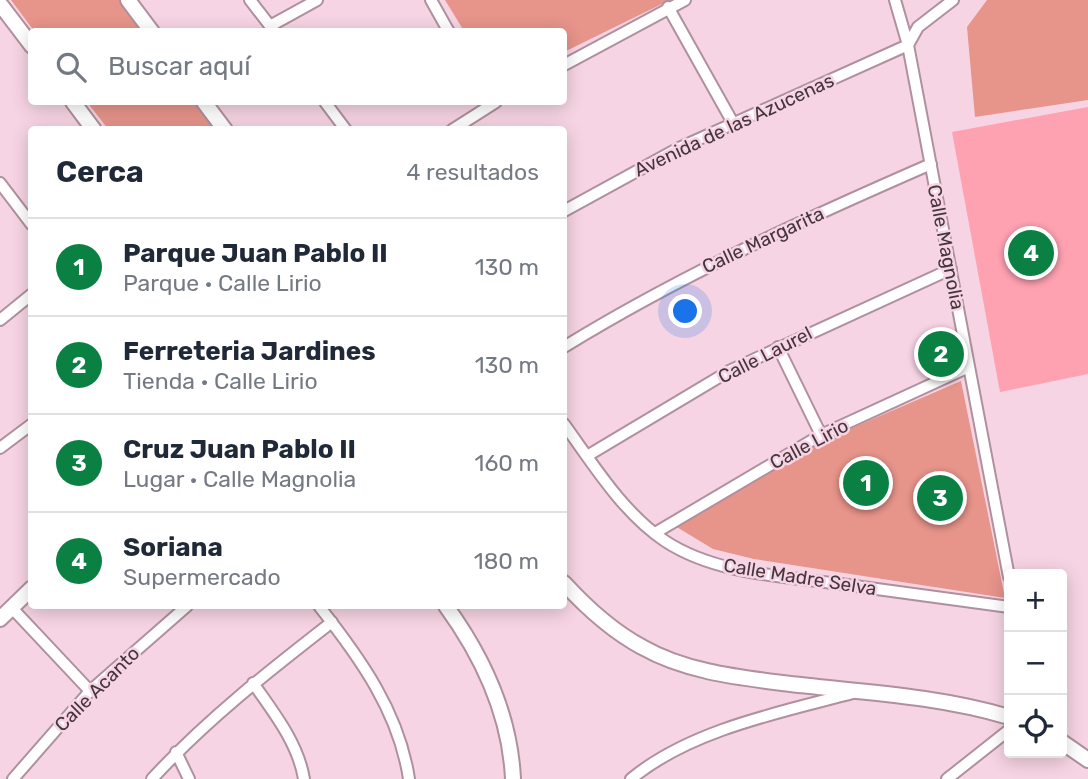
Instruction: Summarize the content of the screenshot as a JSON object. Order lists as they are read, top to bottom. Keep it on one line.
{"streets":{"street":["Avenida de las Azucenas","Calle Margarita","Calle Magnolia","Calle Laurel","Calle Lirio","Calle Madre Selva","Calle Acanto"]},"crossings":[["Avenida de las Azucenas","Calle Magnolia"],["Calle Margarita","Calle Magnolia"],["Calle Magnolia","Calle Laurel"],["Calle Magnolia","Calle Lirio"],["Calle Laurel","Calle Madre Selva"],["Calle Lirio","Calle Madre Selva"]],"page":{"search":"Buscar aquí","heading":["Cerca","4 resultados"],"list":[{"mark":"1","name":"Parque Juan Pablo II","note":"Parque · Calle Lirio","value":"130 m"},{"mark":"2","name":"Ferreteria Jardines","note":"Tienda · Calle Lirio","value":"130 m"},{"mark":"3","name":"Cruz Juan Pablo II","note":"Lugar · Calle Magnolia","value":"160 m"},{"mark":"4","name":"Soriana","note":"Supermercado","value":"180 m"}],"pins":["4","2","1","3"],"map_buttons":["+","−"]}}
